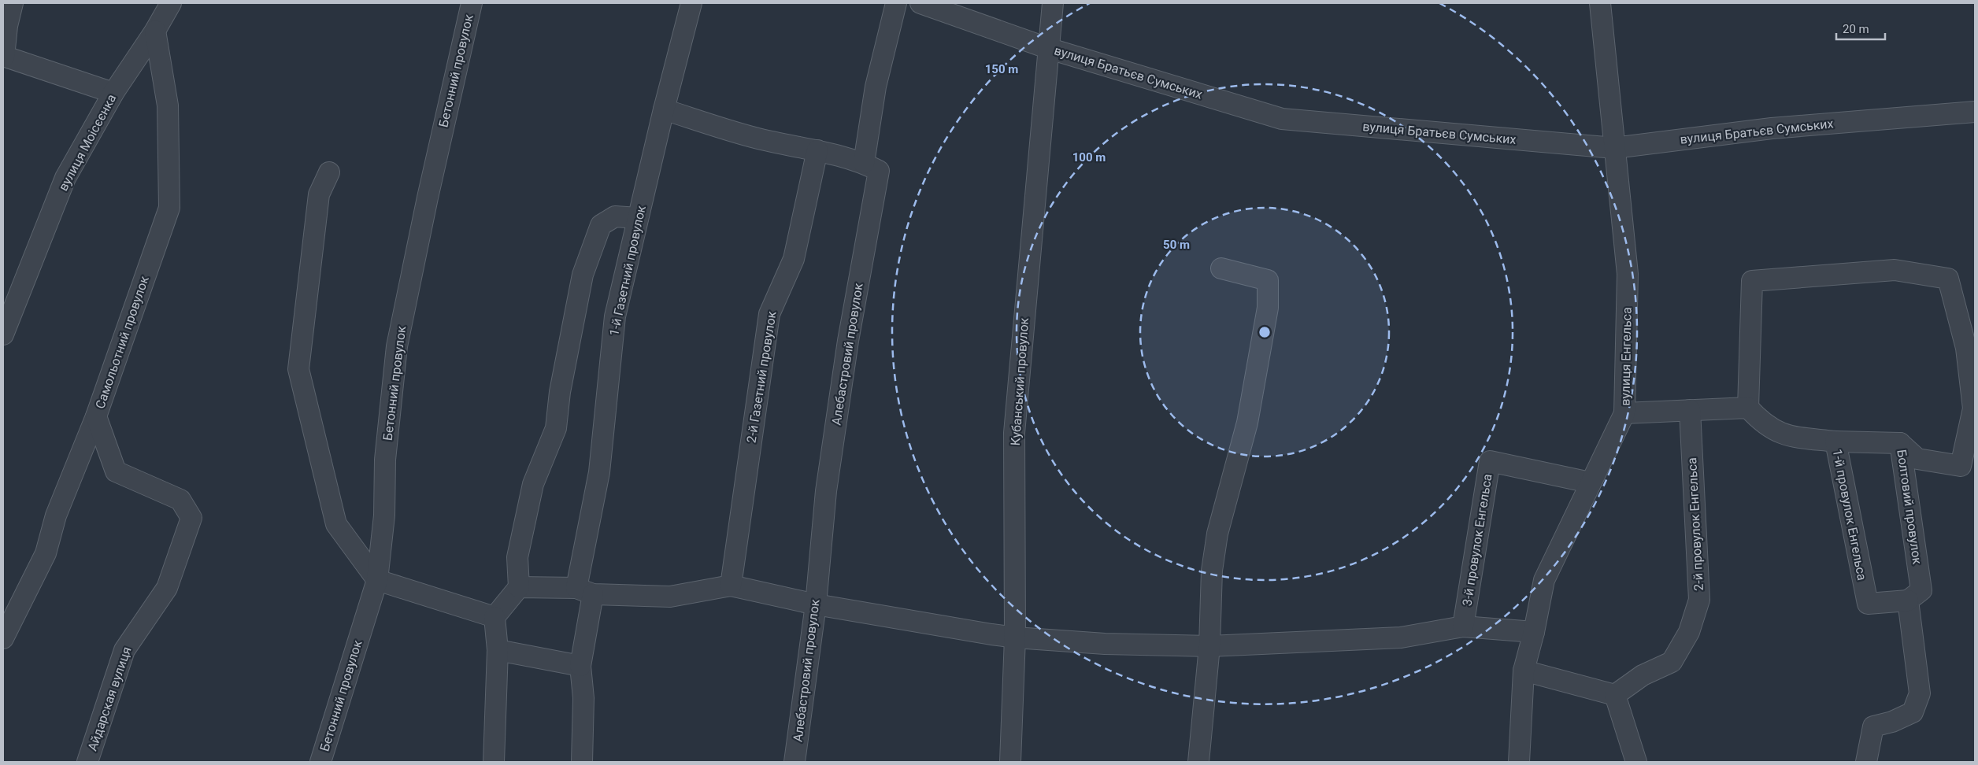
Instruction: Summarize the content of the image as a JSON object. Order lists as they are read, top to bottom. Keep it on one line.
{"streets":{"street":["Бетонний провулок","вулиця Братьєв Сумських","вулиця Моісєєнка","1-й Газетний провулок","Самольотний провулок","Алебастровий провулок","вулиця Енгельса","2-й Газетний провулок","Кубанський провулок","Болтовий провулок","1-й провулок Енгельса","2-й провулок Енгельса","3-й провулок Енгельса","Айдарская вулиця"]},"crossings":[["вулиця Братьєв Сумських","вулиця Енгельса"],["вулиця Братьєв Сумських","Кубанський провулок"],["вулиця Моісєєнка","Самольотний провулок"],["1-й Газетний провулок","Алебастровий провулок"],["Самольотний провулок","Айдарская вулиця"],["Алебастровий провулок","2-й Газетний провулок"],["вулиця Енгельса","3-й провулок Енгельса"],["Болтовий провулок","1-й провулок Енгельса"]],"scale_bar":"20 m","rings":["150 m","100 m","50 m"]}
